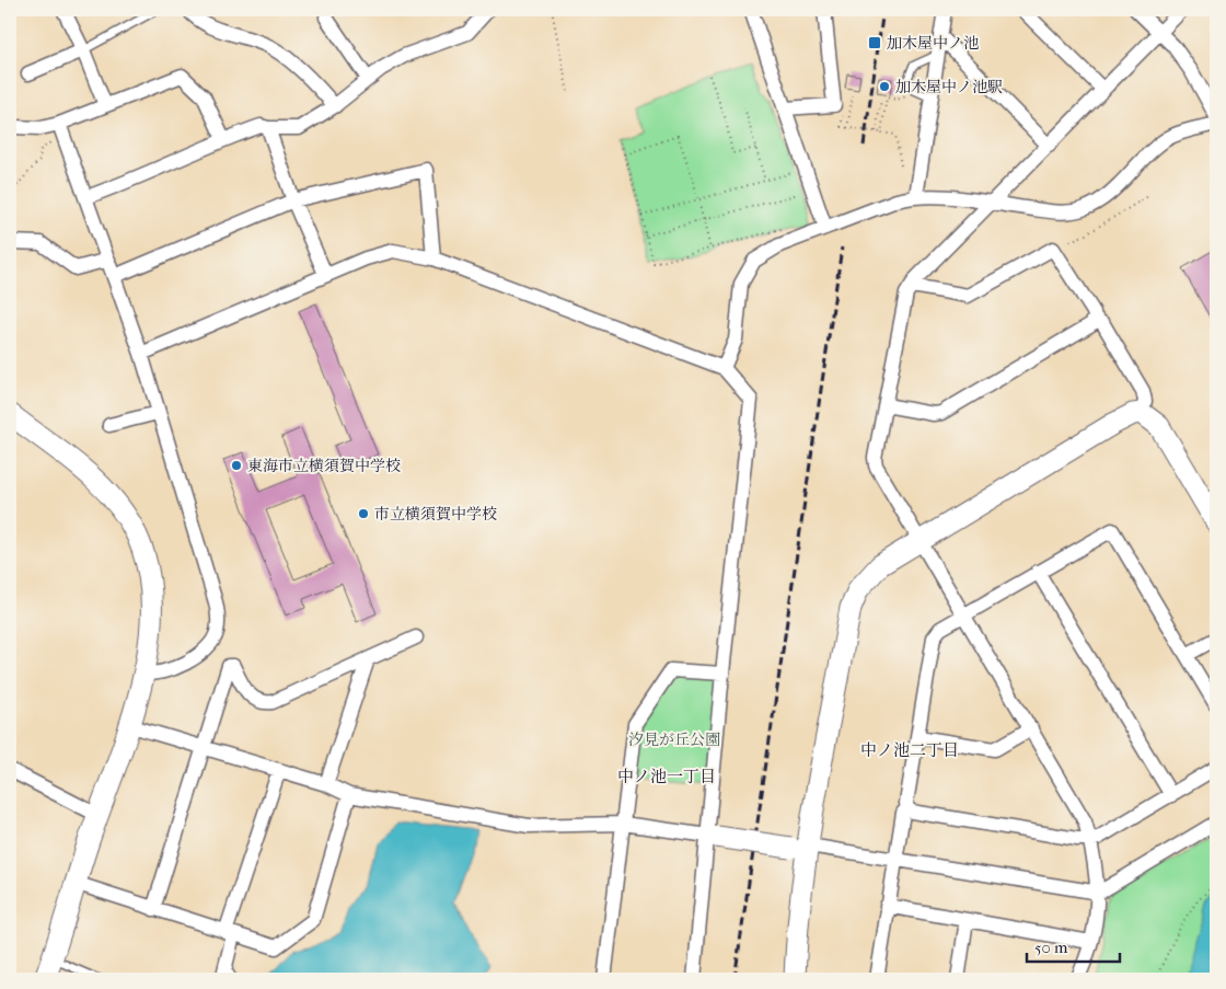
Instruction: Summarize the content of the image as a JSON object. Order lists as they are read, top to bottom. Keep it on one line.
{"districts":["中ノ池二丁目","中ノ池一丁目"],"parks":["汐見が丘公園"],"places":{"transit":["加木屋中ノ池"],"other":["加木屋中ノ池駅","東海市立横須賀中学校","市立横須賀中学校"]},"scale_bar":"50 m"}
